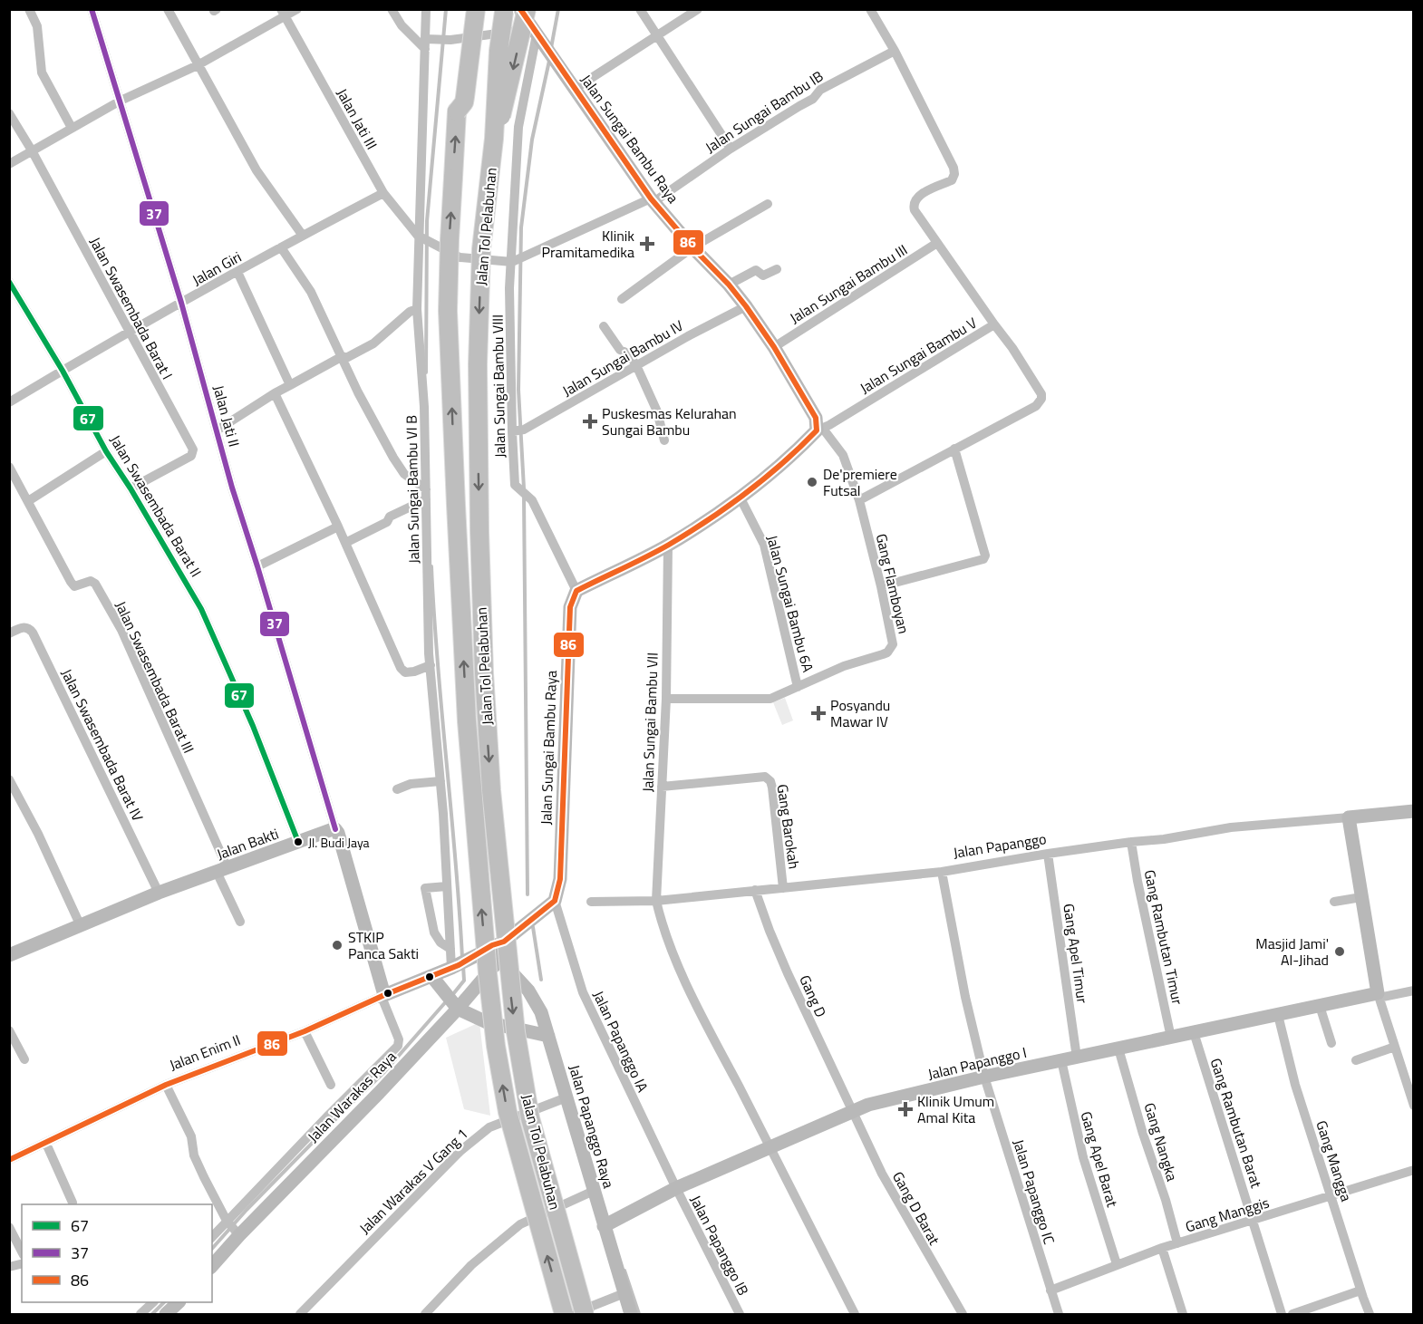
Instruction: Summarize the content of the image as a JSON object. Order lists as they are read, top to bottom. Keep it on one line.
{"streets":{"highway":["Jalan Tol Pelabuhan"],"street":["Jalan Sungai Bambu IB","Jalan Jati III","Jalan Sungai Bambu Raya","Jalan Giri","Jalan Sungai Bambu III","Jalan Swasembada Barat I","Jalan Sungai Bambu V","Jalan Sungai Bambu IV","Jalan Sungai Bambu VIII","Jalan Jati II","Jalan Sungai Bambu VI B","Jalan Swasembada Barat II","Gang Flamboyan","Jalan Sungai Bambu 6A","Jalan Swasembada Barat III","Jalan Sungai Bambu VII","Jalan Swasembada Barat IV","Gang Barokah","Jalan Bakti","Jalan Papanggo","Gang Rambutan Timur","Gang Apel Timur","Gang D","Jalan Papanggo IA","Jalan Enim II","Jalan Papanggo I","Jalan Warakas Raya","Gang Rambutan Barat","Jalan Papanggo Raya","Gang Nangka","Gang Apel Barat","Gang Mangga","Jalan Warakas V Gang 1","Jalan Papanggo IC","Gang D Barat","Gang Manggis","Jalan Papanggo IB"]},"crossings":[["Jalan Sungai Bambu IB","Jalan Sungai Bambu Raya"],["Jalan Sungai Bambu IB","Jalan Sungai Bambu V"],["Jalan Sungai Bambu IB","Jalan Sungai Bambu VIII"],["Jalan Jati III","Jalan Giri"],["Jalan Jati III","Jalan Sungai Bambu VI B"],["Jalan Sungai Bambu Raya","Jalan Sungai Bambu III"],["Jalan Sungai Bambu Raya","Jalan Sungai Bambu V"],["Jalan Sungai Bambu Raya","Jalan Sungai Bambu IV"],["Jalan Sungai Bambu Raya","Jalan Sungai Bambu VIII"],["Jalan Sungai Bambu Raya","Gang Flamboyan"],["Jalan Sungai Bambu Raya","Jalan Papanggo IA"],["Jalan Giri","Jalan Swasembada Barat I"],["Jalan Giri","Jalan Jati II"],["Jalan Giri","Jalan Swasembada Barat II"],["Jalan Sungai Bambu III","Jalan Sungai Bambu V"],["Jalan Swasembada Barat I","Jalan Swasembada Barat II"],["Jalan Sungai Bambu V","Gang Flamboyan"],["Jalan Sungai Bambu IV","Jalan Sungai Bambu VIII"],["Jalan Jati II","Jalan Bakti"],["Jalan Sungai Bambu VI B","Jalan Enim II"],["Jalan Swasembada Barat II","Jalan Bakti"],["Gang Flamboyan","Jalan Sungai Bambu 6A"],["Gang Flamboyan","Jalan Sungai Bambu VII"],["Jalan Swasembada Barat III","Jalan Bakti"],["Jalan Sungai Bambu VII","Gang Barokah"],["Jalan Sungai Bambu VII","Jalan Papanggo"],["Jalan Sungai Bambu VII","Jalan Papanggo I"],["Jalan Swasembada Barat IV","Jalan Bakti"],["Gang Barokah","Jalan Papanggo"],["Jalan Papanggo","Gang Rambutan Timur"],["Jalan Papanggo","Gang Apel Timur"],["Jalan Papanggo","Gang D"],["Jalan Papanggo","Jalan Papanggo IC"],["Gang Rambutan Timur","Jalan Papanggo I"],["Gang Apel Timur","Jalan Papanggo I"],["Gang D","Jalan Papanggo I"],["Gang D","Gang D Barat"],["Jalan Papanggo IA","Jalan Papanggo I"],["Jalan Papanggo IA","Jalan Papanggo IB"],["Jalan Enim II","Jalan Warakas Raya"],["Jalan Papanggo I","Gang Rambutan Barat"],["Jalan Papanggo I","Jalan Papanggo Raya"],["Jalan Papanggo I","Gang Nangka"],["Jalan Papanggo I","Gang Apel Barat"],["Jalan Papanggo I","Gang Mangga"],["Jalan Papanggo I","Jalan Papanggo IC"],["Jalan Papanggo I","Gang D Barat"],["Jalan Papanggo I","Jalan Papanggo IB"],["Jalan Warakas Raya","Jalan Papanggo Raya"],["Gang Rambutan Barat","Gang Manggis"],["Jalan Papanggo Raya","Jalan Warakas V Gang 1"],["Gang Nangka","Gang Manggis"],["Gang Apel Barat","Gang Manggis"],["Gang Mangga","Gang Manggis"],["Jalan Papanggo IC","Gang Manggis"]],"places":{"health":["Klinik Pramitamedika","Puskesmas Kelurahan Sungai Bambu","Posyandu Mawar IV","Klinik Umum Amal Kita"],"other":["De'premiere Futsal","Jl. Budi Jaya","STKIP Panca Sakti","Masjid Jami' Al-Jihad"]},"lines":["transit line 37","transit line 86","transit line 67"],"legend":["67","37","86"]}
